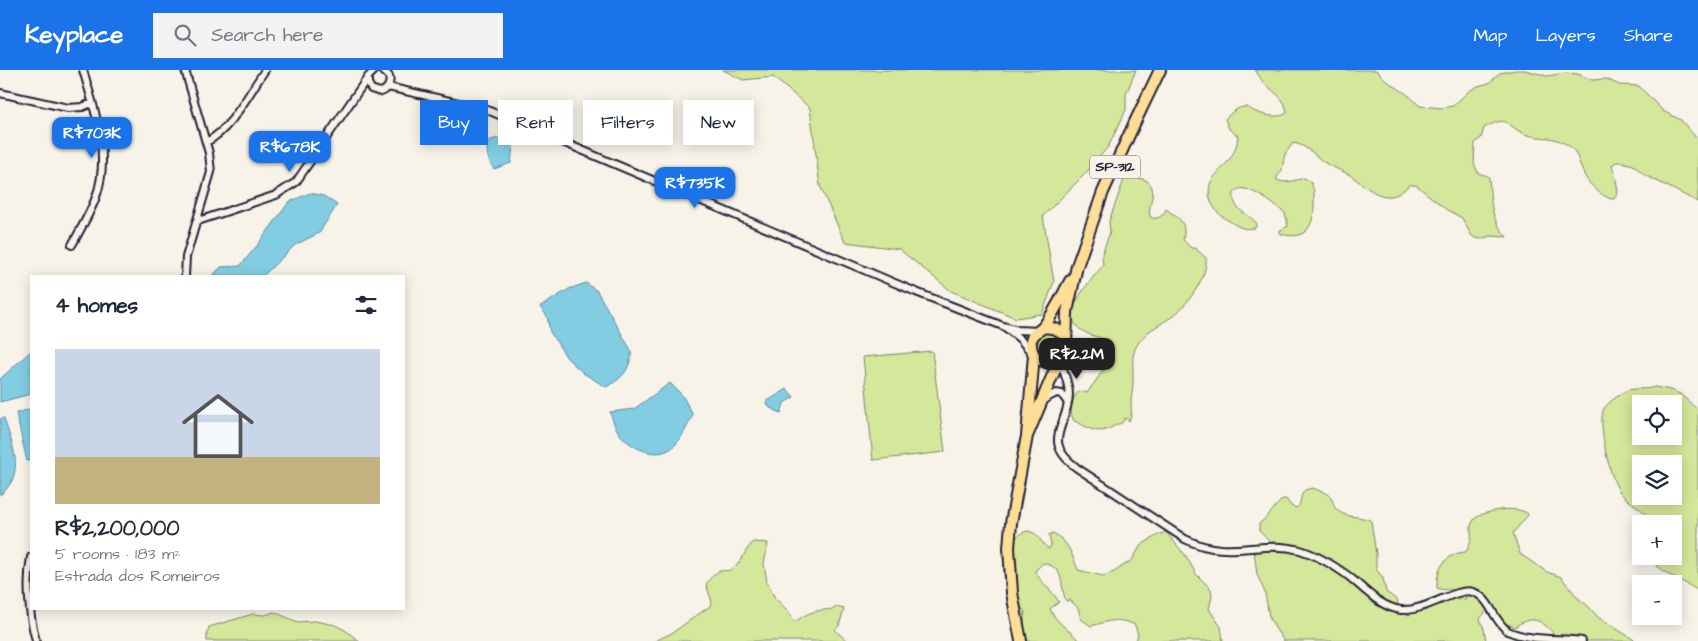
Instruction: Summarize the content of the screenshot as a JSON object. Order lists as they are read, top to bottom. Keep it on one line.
{"streets":{"main road":["SP-312"]},"page":{"header":"Keyplace","search":"Search here","nav":["Map","Layers","Share"],"chip":["Buy","Rent","Filters","New"],"price":["R$703K","R$678K","R$735K","R$2.2M"],"heading":"4 homes","list":[{"name":"R$2,200,000","note":"5 rooms · 183 m² · Estrada dos Romeiros"}],"map_buttons":["+","−"]}}
